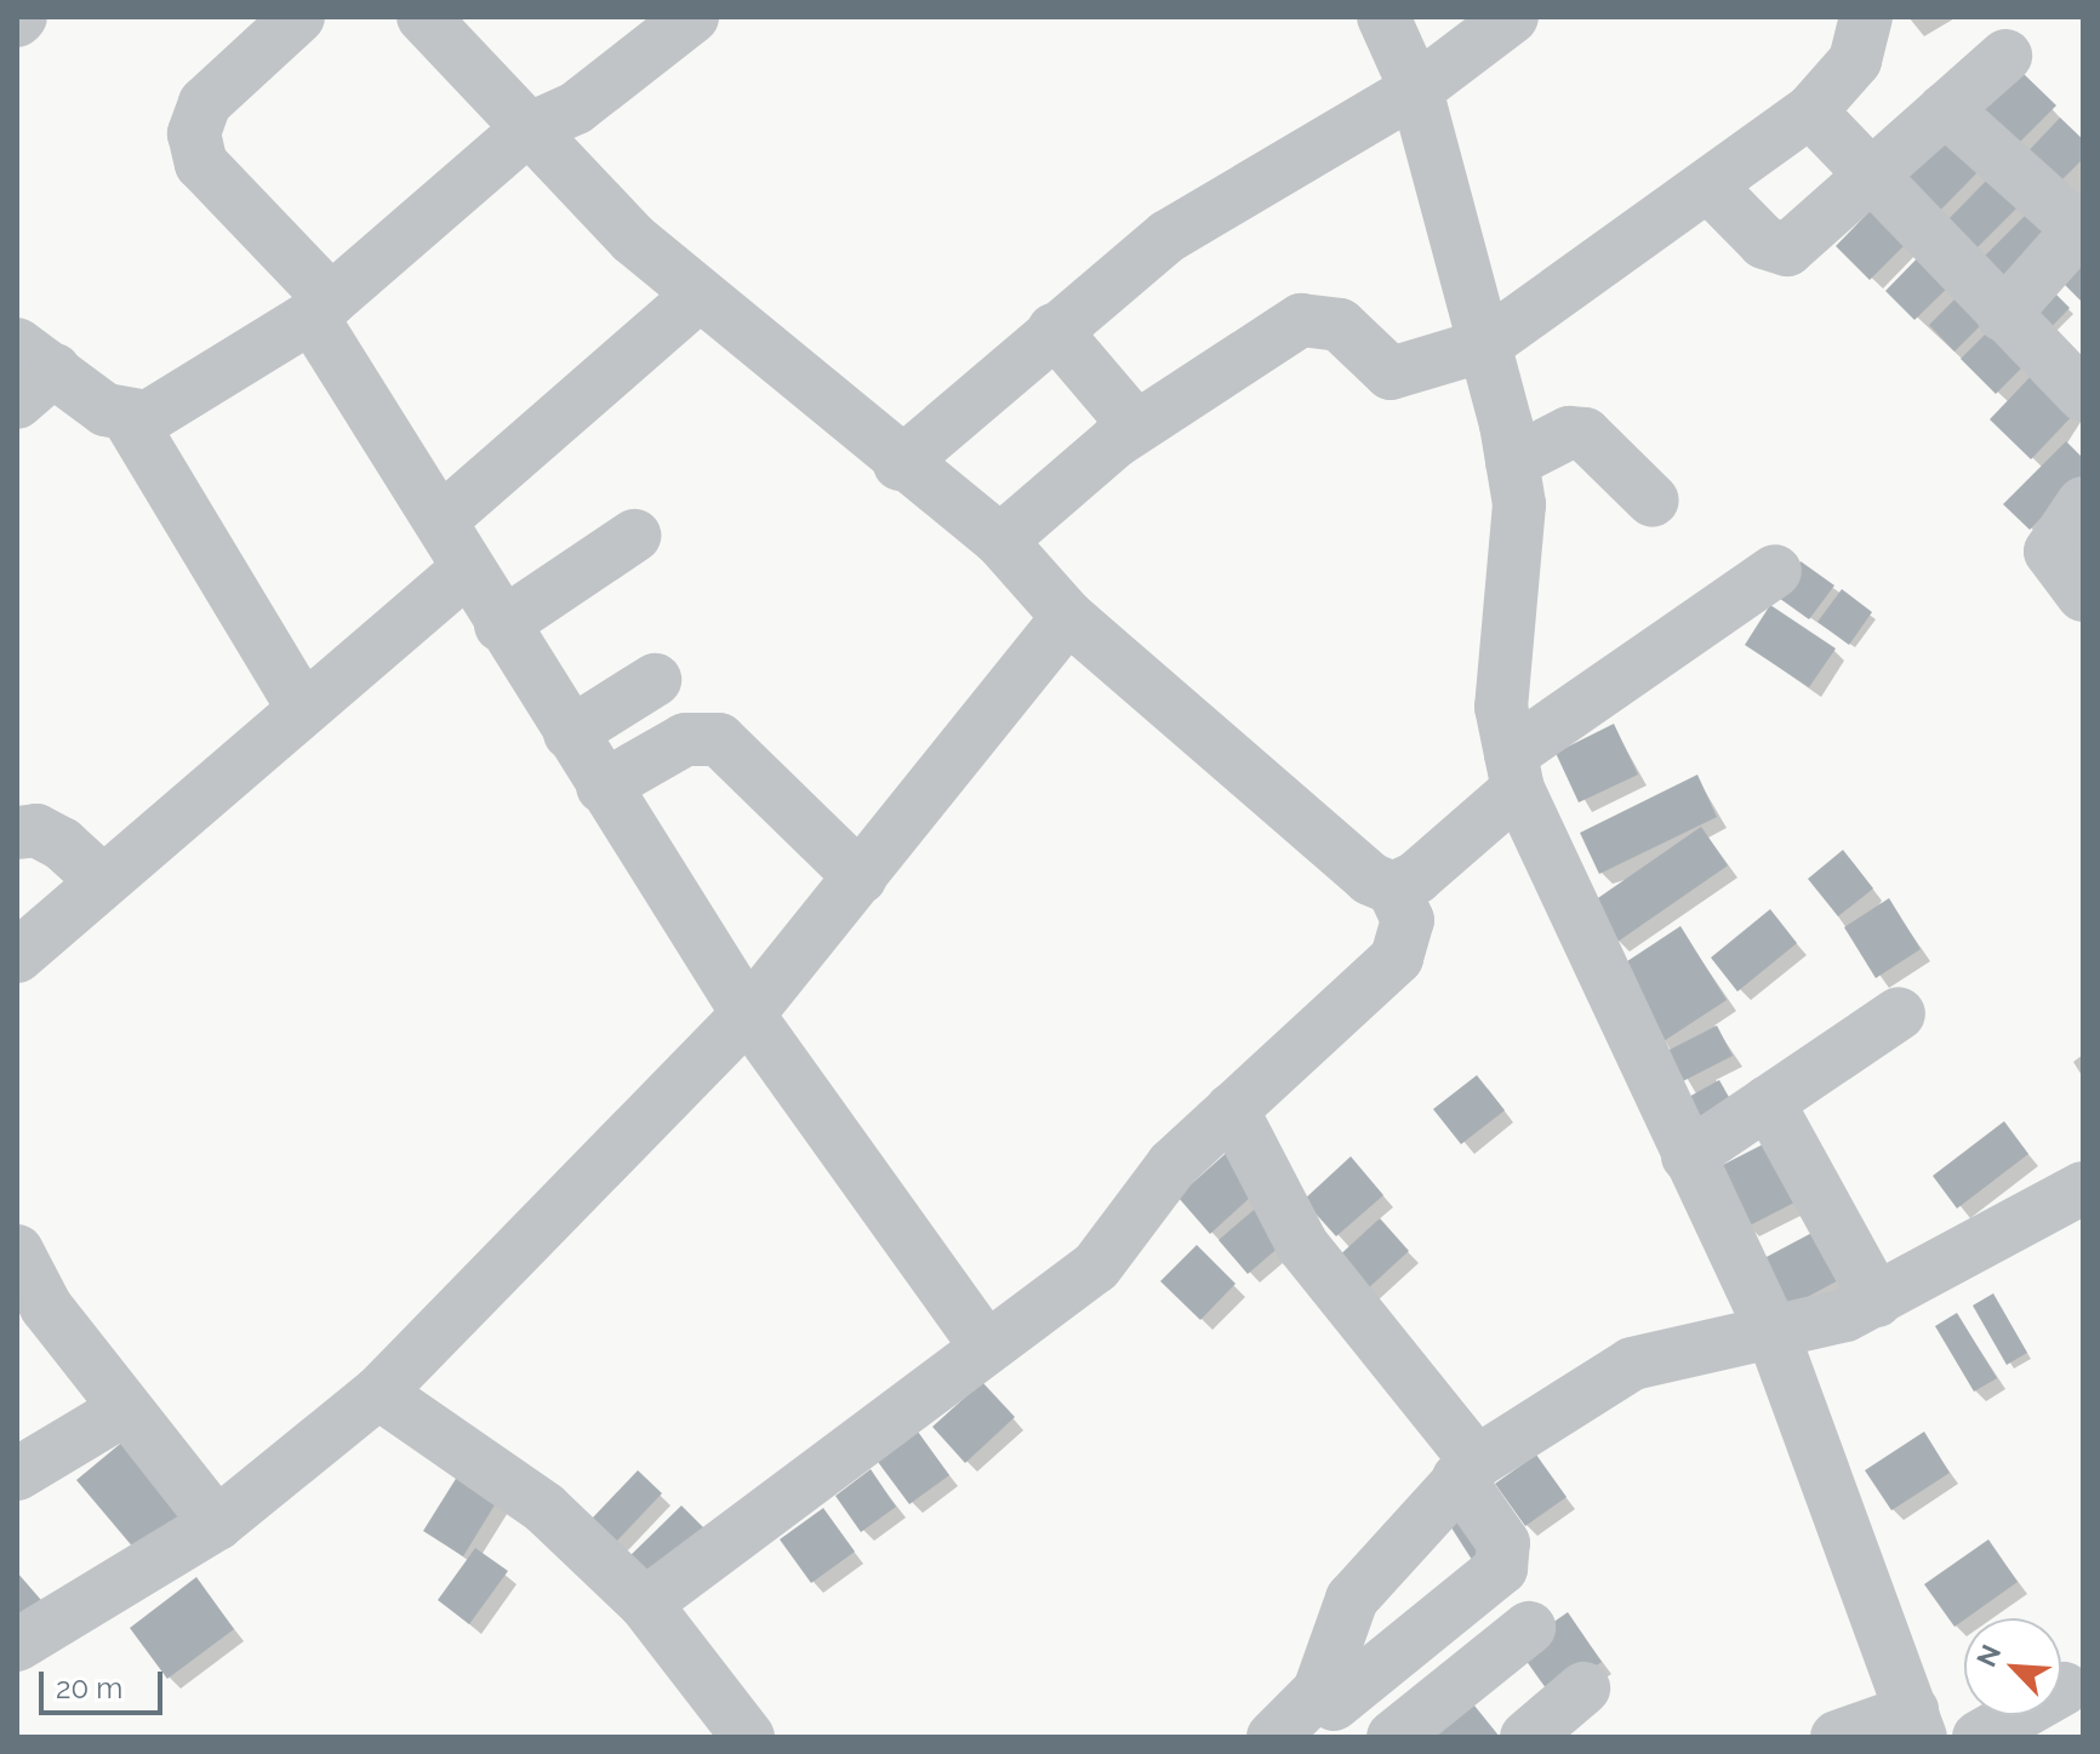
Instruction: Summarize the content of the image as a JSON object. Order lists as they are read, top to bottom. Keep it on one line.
{"scale_bar":"20 m","north":"top left"}
